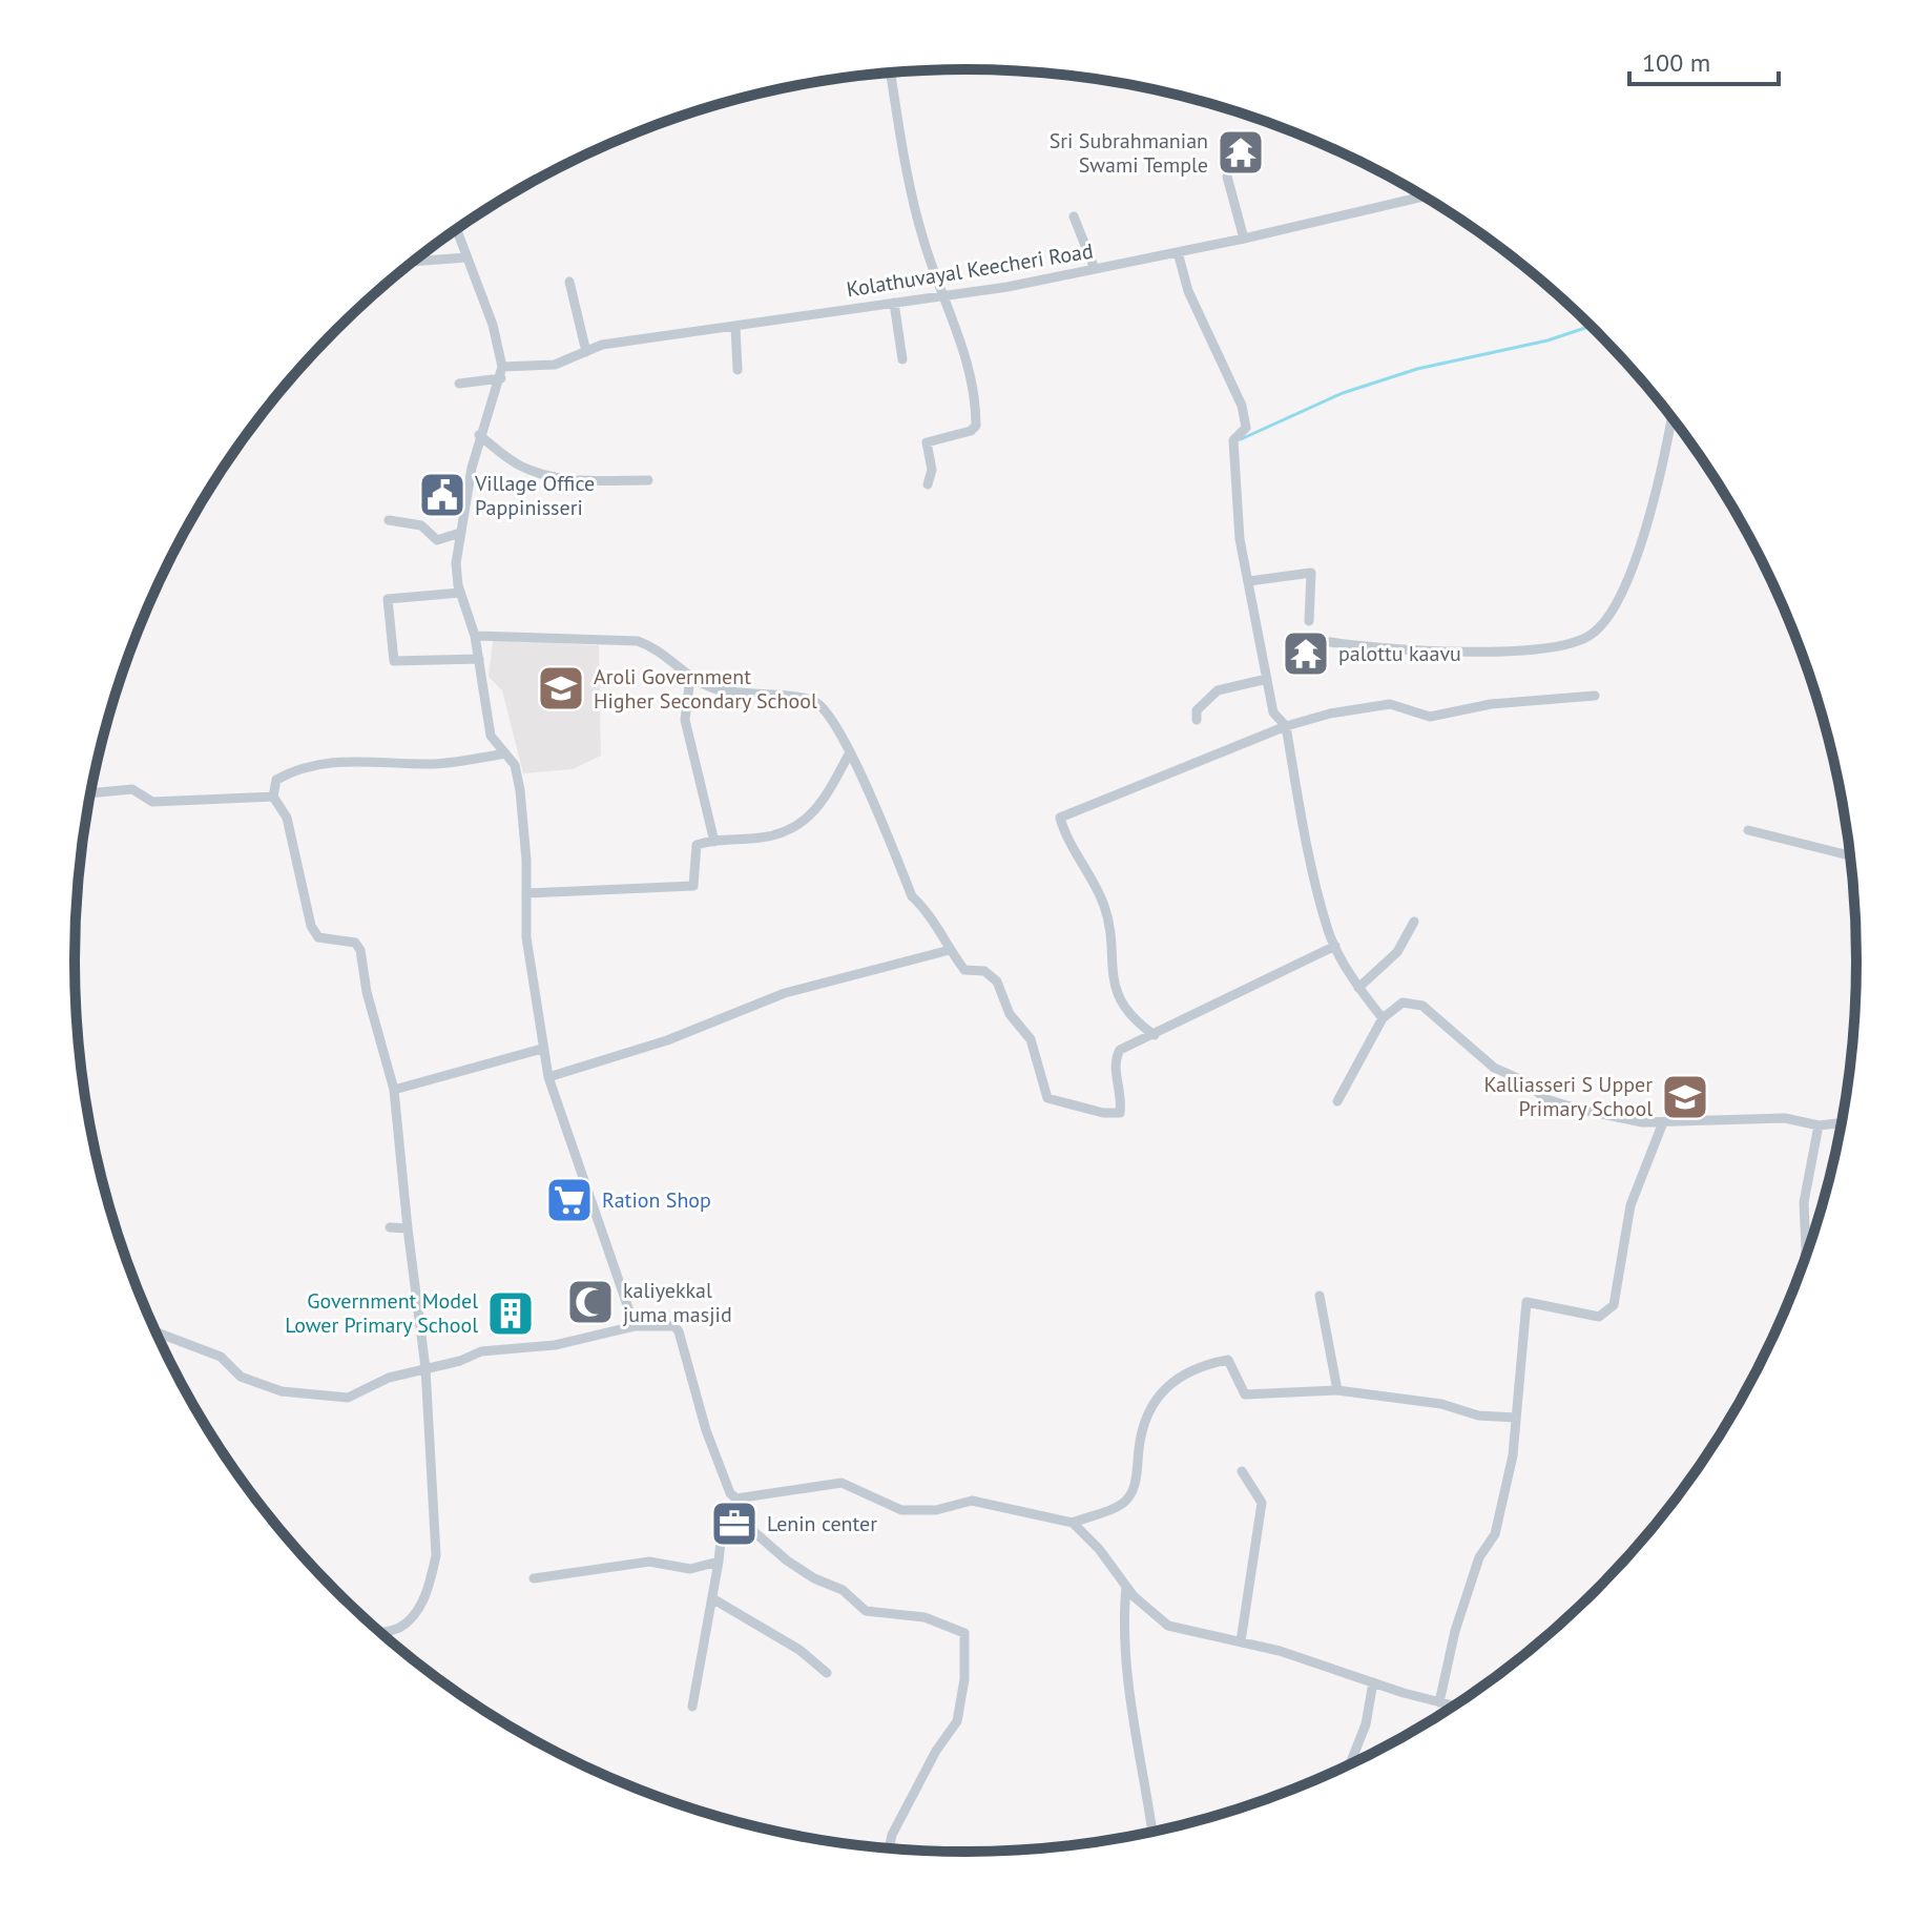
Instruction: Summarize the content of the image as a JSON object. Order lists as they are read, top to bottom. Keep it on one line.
{"streets":{"street":["Kolathuvayal Keecheri Road"]},"places":{"temple":["Sri Subrahmanian Swami Temple","palottu kaavu"],"public building":["Village Office Pappinisseri"],"school or university":["Aroli Government Higher Secondary School","Kalliasseri S Upper Primary School"],"supermarket":["Ration Shop"],"mosque":["kaliyekkal juma masjid"],"building":["Government Model Lower Primary School"],"office":["Lenin center"]},"scale_bar":"100 m"}
